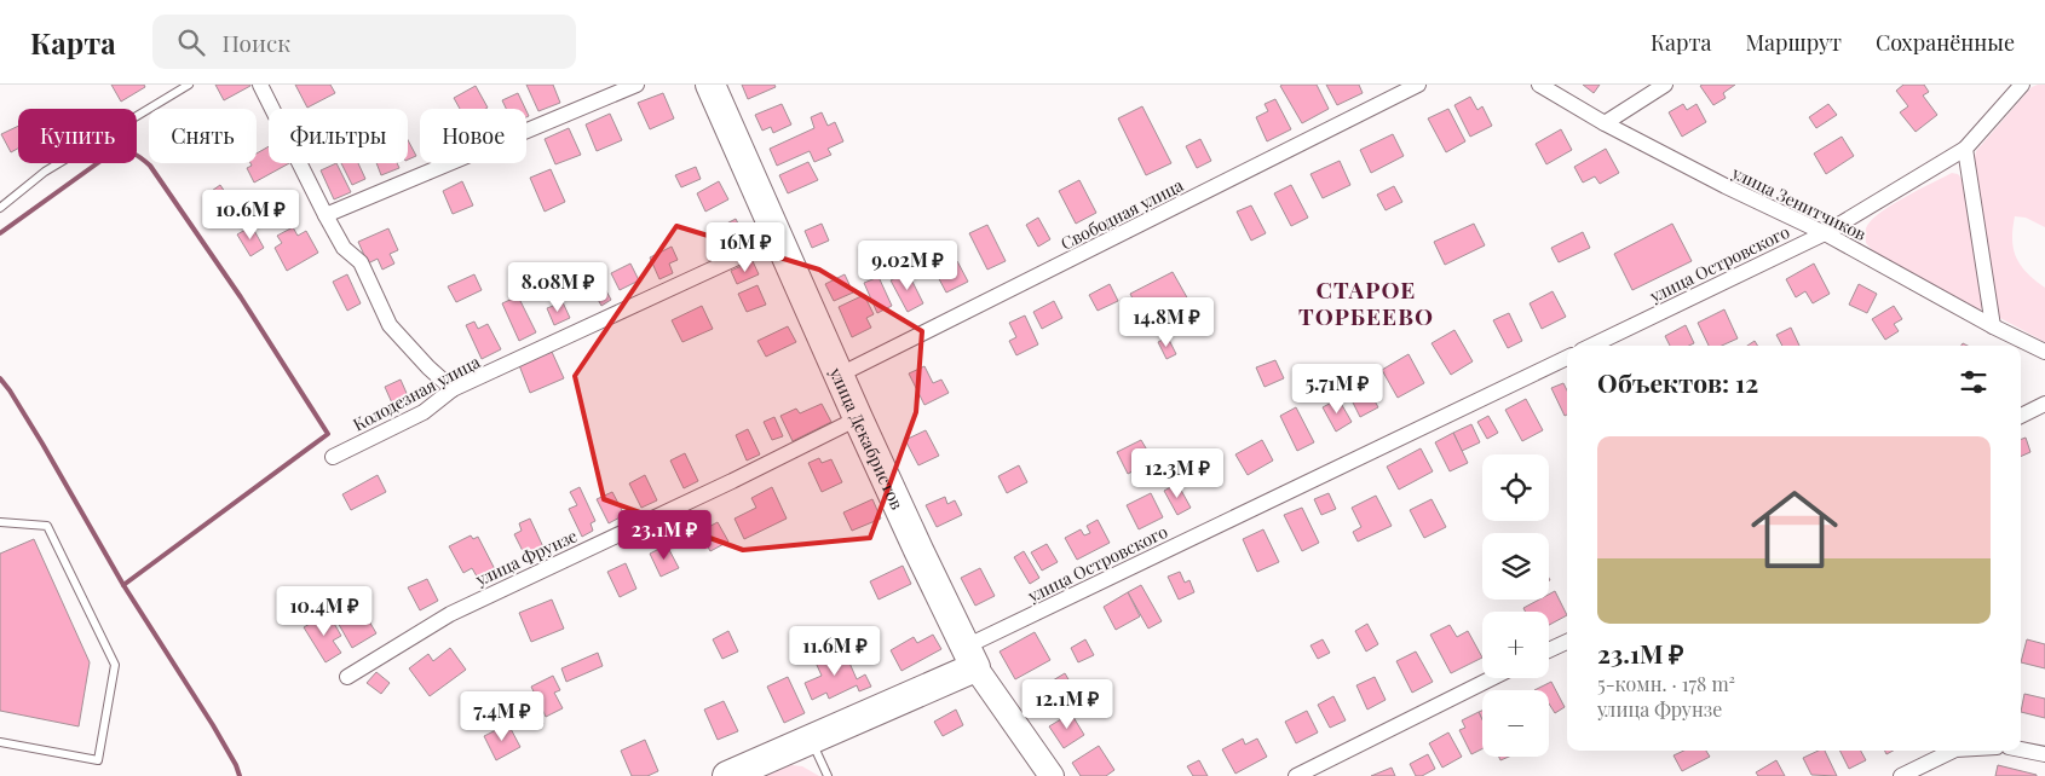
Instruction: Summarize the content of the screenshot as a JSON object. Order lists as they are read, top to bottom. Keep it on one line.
{"streets":{"highway":["улица Декабристов"],"street":["улица Зенитчиков","Свободная улица","улица Островского","Колодезная улица","улица Фрунзе"]},"crossings":[["улица Зенитчиков","улица Островского"],["Свободная улица","улица Декабристов"],["улица Островского","улица Декабристов"],["Колодезная улица","улица Декабристов"],["улица Декабристов","улица Фрунзе"]],"districts":["СТАРОЕ ТОРБЕЕВО"],"page":{"header":"Карта","search":"Поиск","nav":["Карта","Маршрут","Сохранённые"],"chip":["Купить","Снять","Фильтры","Новое"],"price":["10.6M ₽","16M ₽","9.02M ₽","8.08M ₽","14.8M ₽","5.71M ₽","12.3M ₽","23.1M ₽","10.4M ₽","11.6M ₽","12.1M ₽","7.4M ₽"],"heading":"Объектов: 12","list":[{"name":"23.1M ₽","note":"5-комн. · 178 m² · улица Фрунзе"}],"map_buttons":["+","−"]}}
